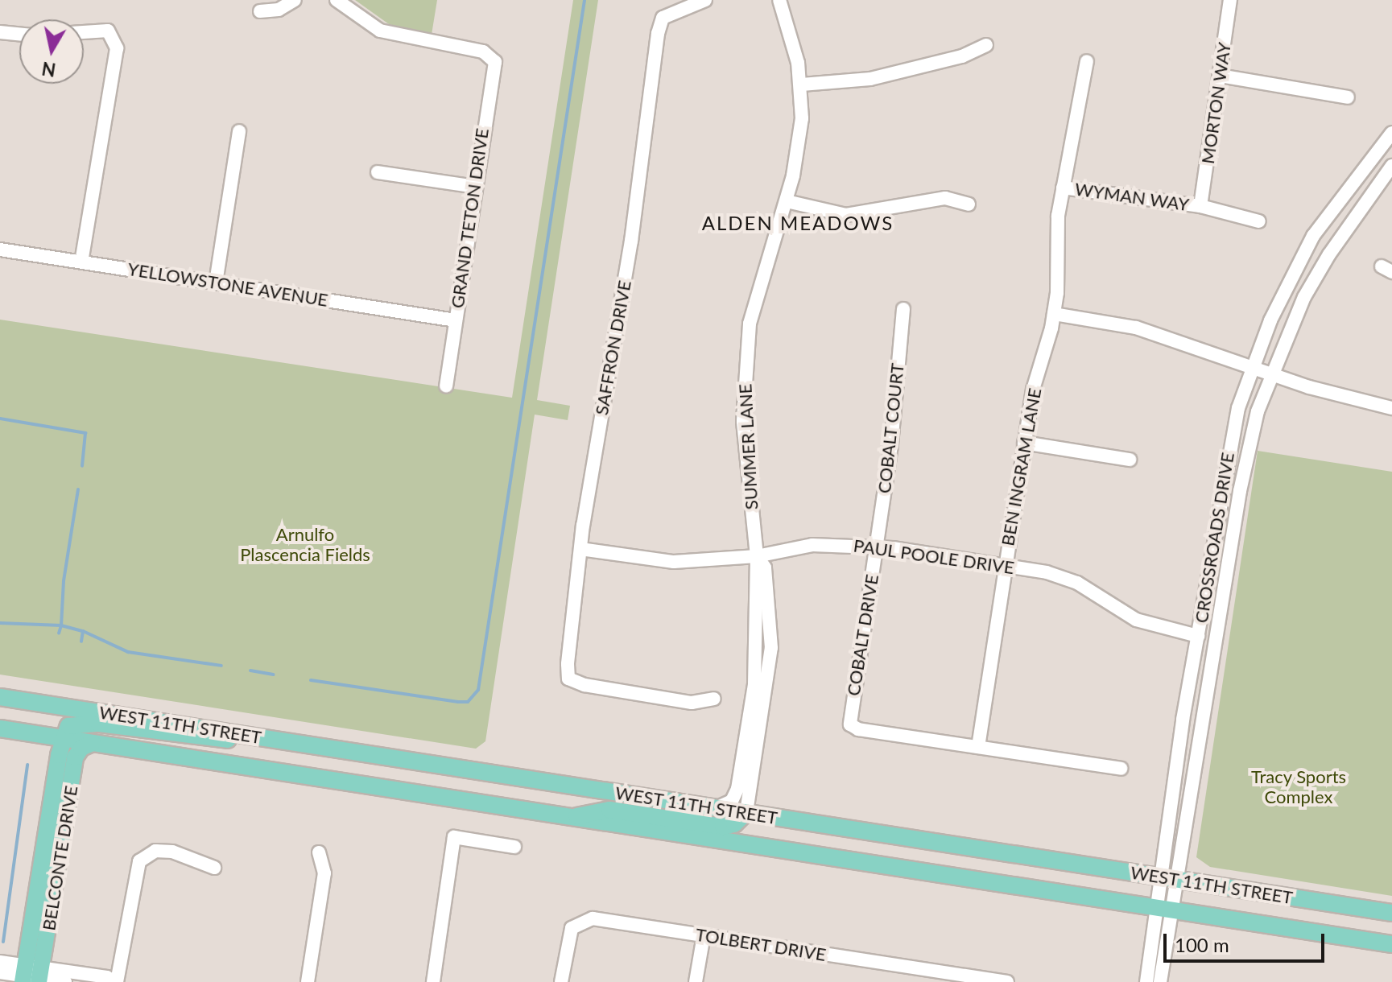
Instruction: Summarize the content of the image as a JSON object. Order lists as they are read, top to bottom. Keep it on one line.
{"streets":{"main road":["WEST 11TH STREET","BELCONTE DRIVE"],"street":["MORTON WAY","WYMAN WAY","GRAND TETON DRIVE","YELLOWSTONE AVENUE","SAFFRON DRIVE","COBALT COURT","SUMMER LANE","BEN INGRAM LANE","CROSSROADS DRIVE","PAUL POOLE DRIVE","COBALT DRIVE","TOLBERT DRIVE"]},"crossings":[["MORTON WAY","WYMAN WAY"],["WYMAN WAY","BEN INGRAM LANE"],["GRAND TETON DRIVE","YELLOWSTONE AVENUE"],["SAFFRON DRIVE","PAUL POOLE DRIVE"],["COBALT COURT","PAUL POOLE DRIVE"],["COBALT COURT","COBALT DRIVE"],["SUMMER LANE","PAUL POOLE DRIVE"],["SUMMER LANE","WEST 11TH STREET"],["BEN INGRAM LANE","PAUL POOLE DRIVE"],["BEN INGRAM LANE","COBALT DRIVE"],["CROSSROADS DRIVE","PAUL POOLE DRIVE"],["CROSSROADS DRIVE","WEST 11TH STREET"],["PAUL POOLE DRIVE","COBALT DRIVE"],["WEST 11TH STREET","BELCONTE DRIVE"]],"districts":["ALDEN MEADOWS"],"parks":["Arnulfo Plascencia Fields","Tracy Sports Complex"],"scale_bar":"100 m","north":"bottom"}
